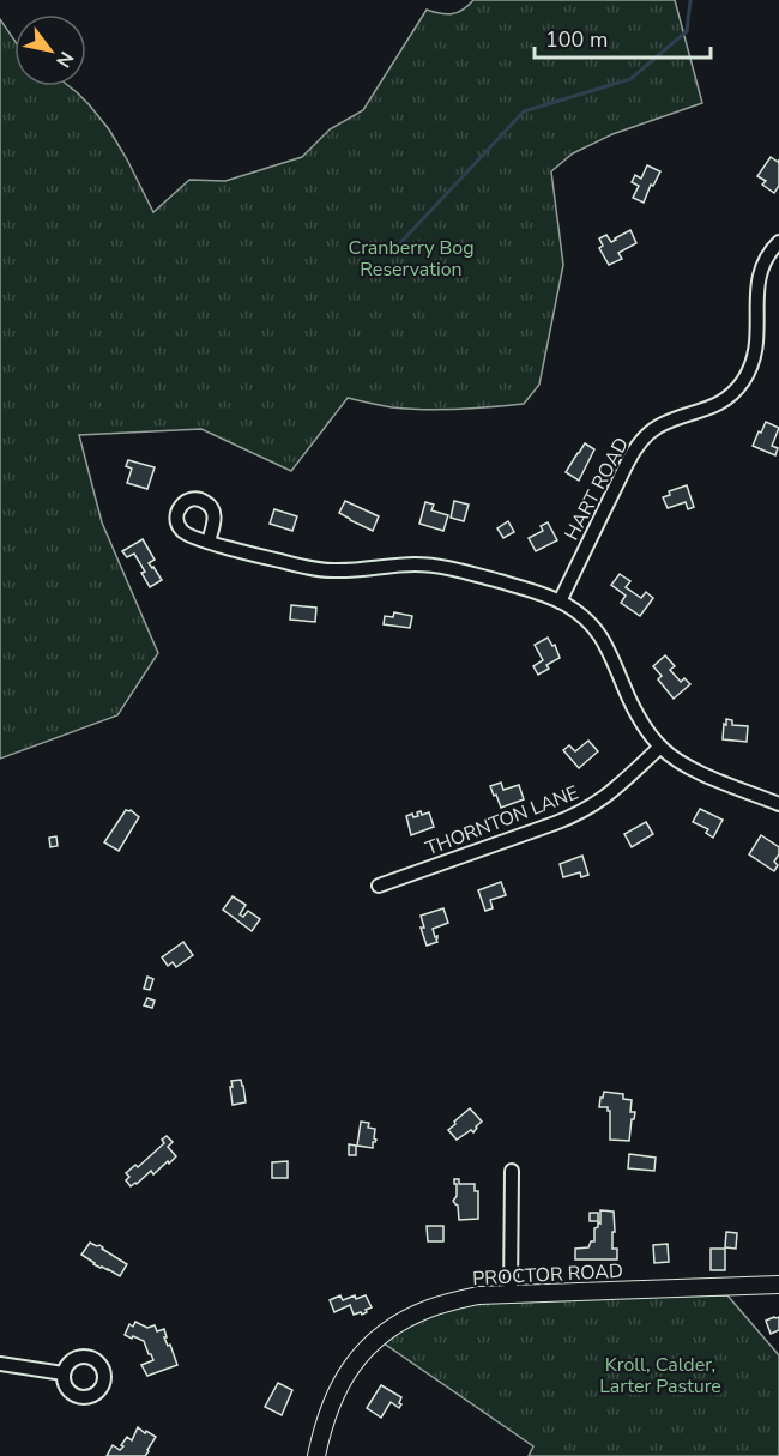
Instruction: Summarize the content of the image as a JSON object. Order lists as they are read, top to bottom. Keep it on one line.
{"streets":{"main road":["PROCTOR ROAD"],"street":["HART ROAD","THORNTON LANE"]},"parks":["Cranberry Bog Reservation","Kroll, Calder, Larter Pasture"],"scale_bar":"100 m","north":"bottom right"}
